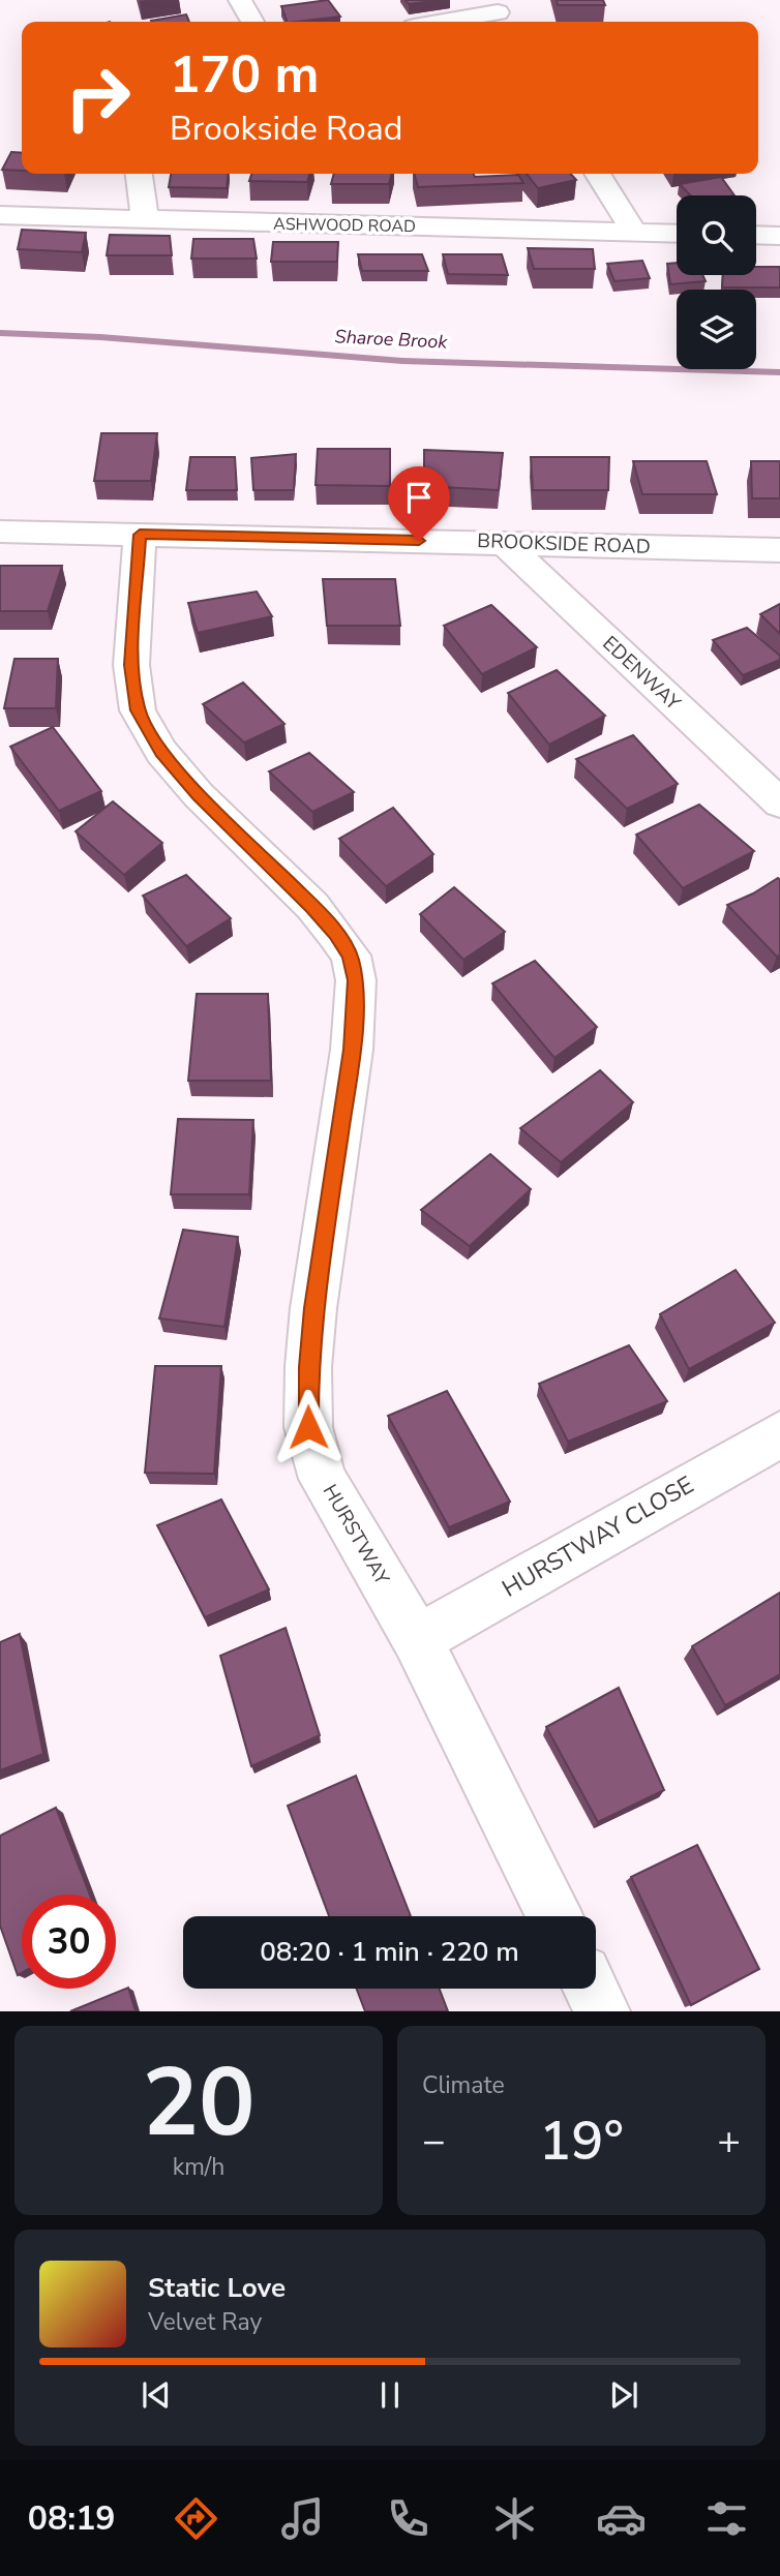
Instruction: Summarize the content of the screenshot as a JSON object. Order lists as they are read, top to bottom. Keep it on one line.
{"streets":{"street":["ASHWOOD ROAD","BROOKSIDE ROAD","EDENWAY","HURSTWAY","HURSTWAY CLOSE"]},"crossings":[["BROOKSIDE ROAD","EDENWAY"],["BROOKSIDE ROAD","HURSTWAY"],["HURSTWAY","HURSTWAY CLOSE"]],"water":["Sharoe Brook"],"page":{"turn":["170 m","Brookside Road"],"limit":"30","trip":"08:20 · 1 min · 220 m","tile":[["20","km/h"],"Climate"],"heat":["−","19°","+"],"song":["Static Love","Velvet Ray"],"tabs":"08:19"}}
